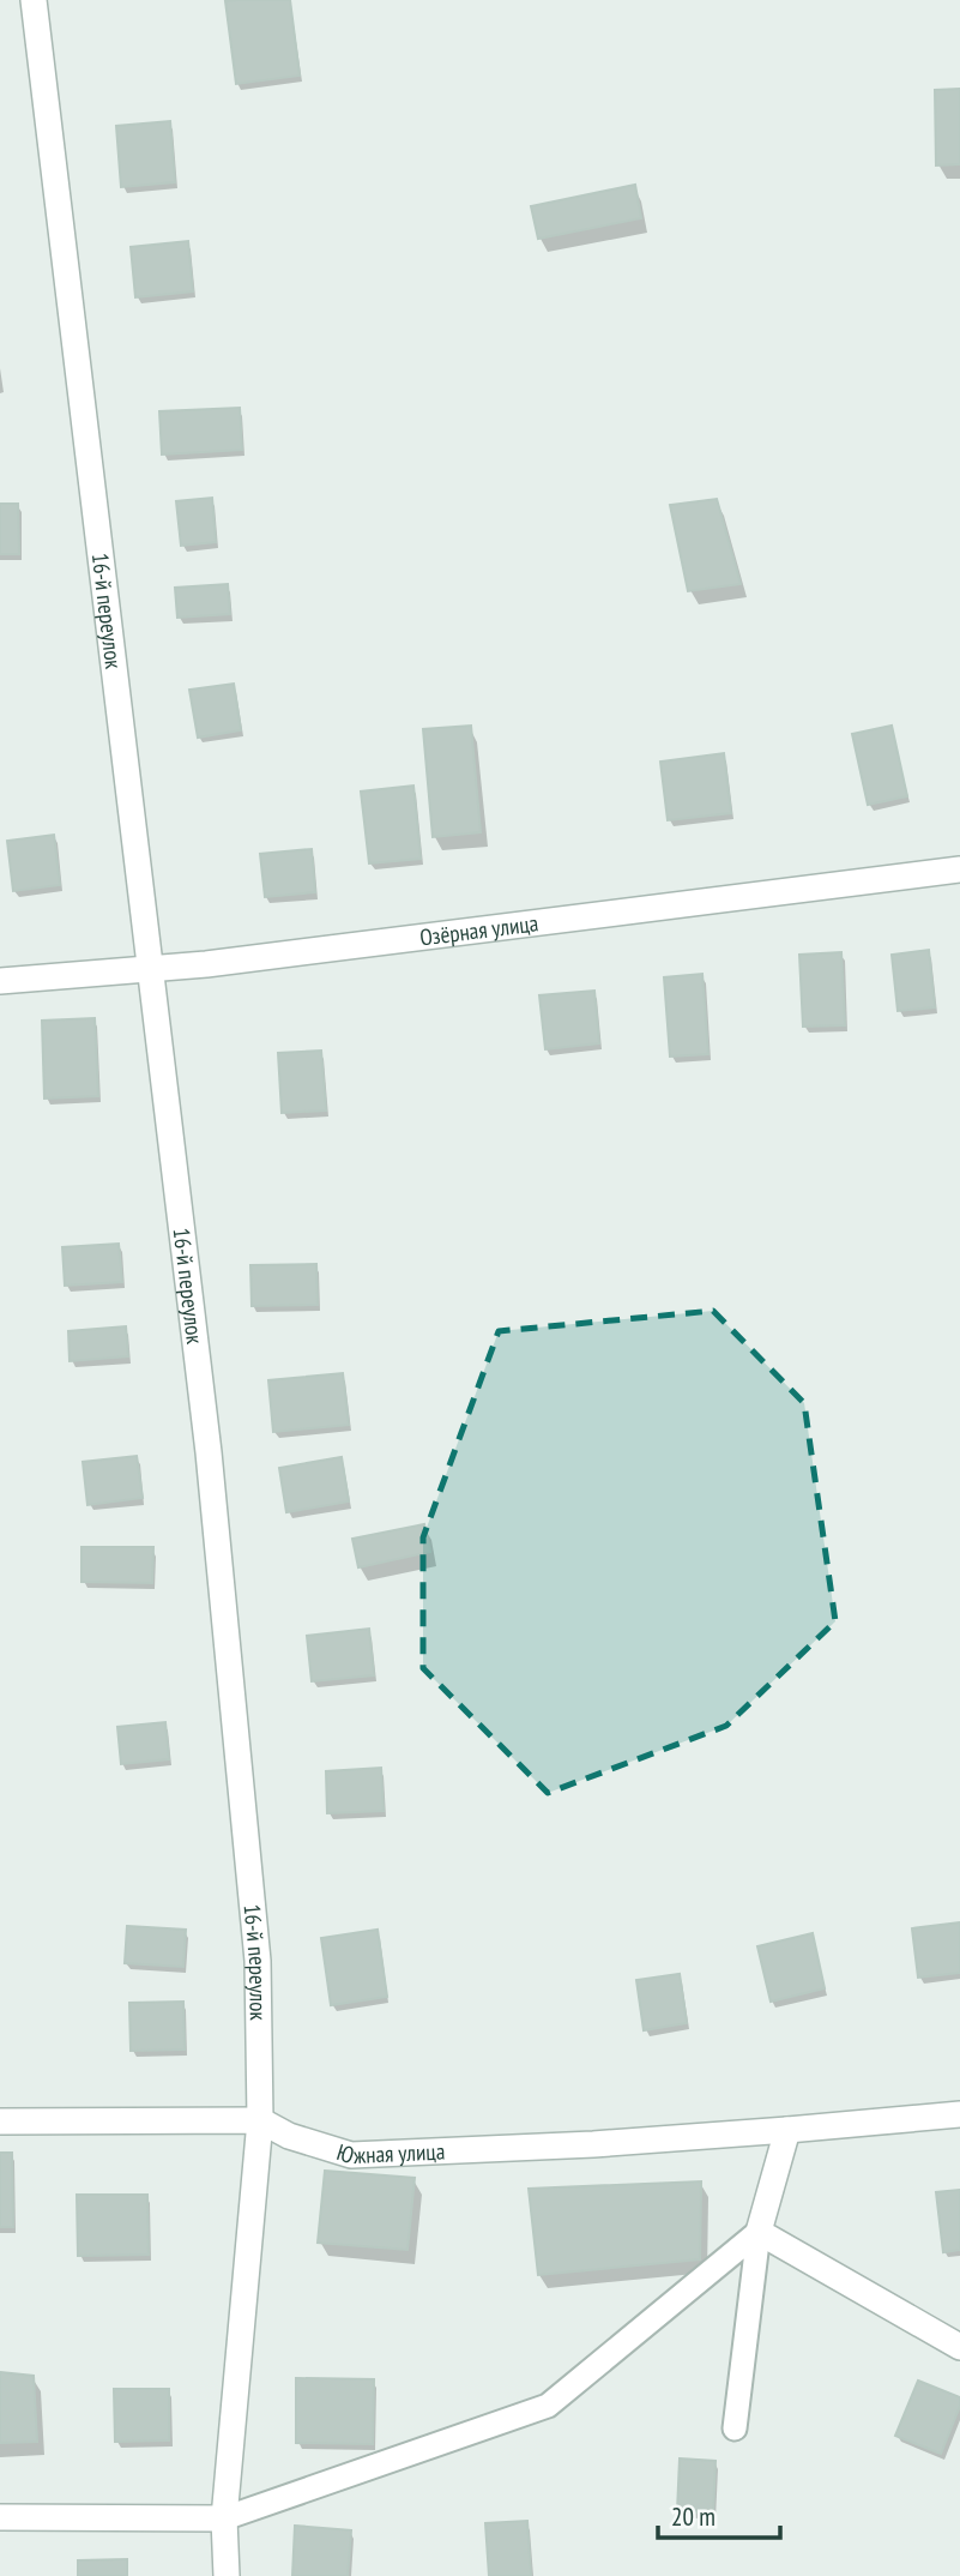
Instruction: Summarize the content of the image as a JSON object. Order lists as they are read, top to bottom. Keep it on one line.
{"streets":{"street":["16-й переулок","Озёрная улица","Южная улица"]},"crossings":[["16-й переулок","Озёрная улица"],["16-й переулок","Южная улица"]],"scale_bar":"20 m"}
